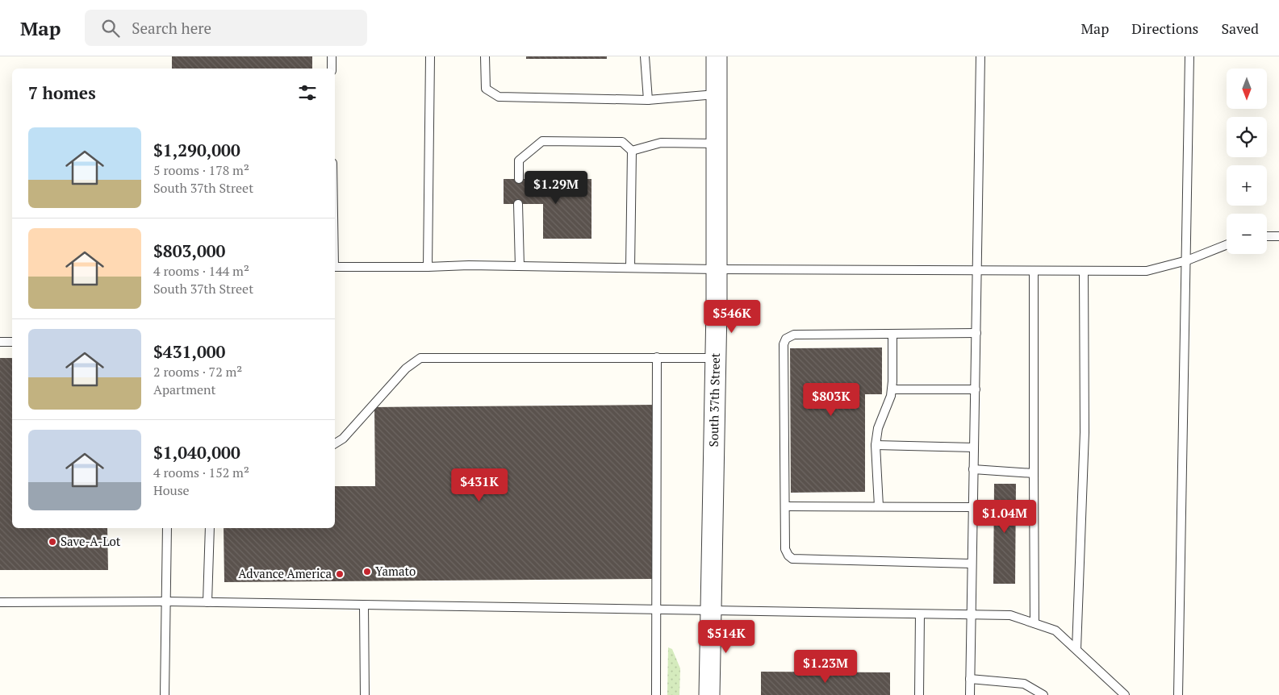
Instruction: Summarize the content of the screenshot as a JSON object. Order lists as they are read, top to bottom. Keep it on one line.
{"streets":{"street":["South 37th Street"]},"places":["Save-A-Lot","Yamato","Advance America"],"north":"bottom","page":{"header":"Map","search":"Search here","nav":["Map","Directions","Saved"],"map_buttons":["+","−"],"heading":"7 homes","list":[{"name":"$1,290,000","note":"5 rooms · 178 m² · South 37th Street"},{"name":"$803,000","note":"4 rooms · 144 m² · South 37th Street"},{"name":"$431,000","note":"2 rooms · 72 m² · Apartment"},{"name":"$1,040,000","note":"4 rooms · 152 m² · House"}],"price":["$1.29M","$546K","$803K","$431K","$1.04M","$514K","$1.23M"]}}
